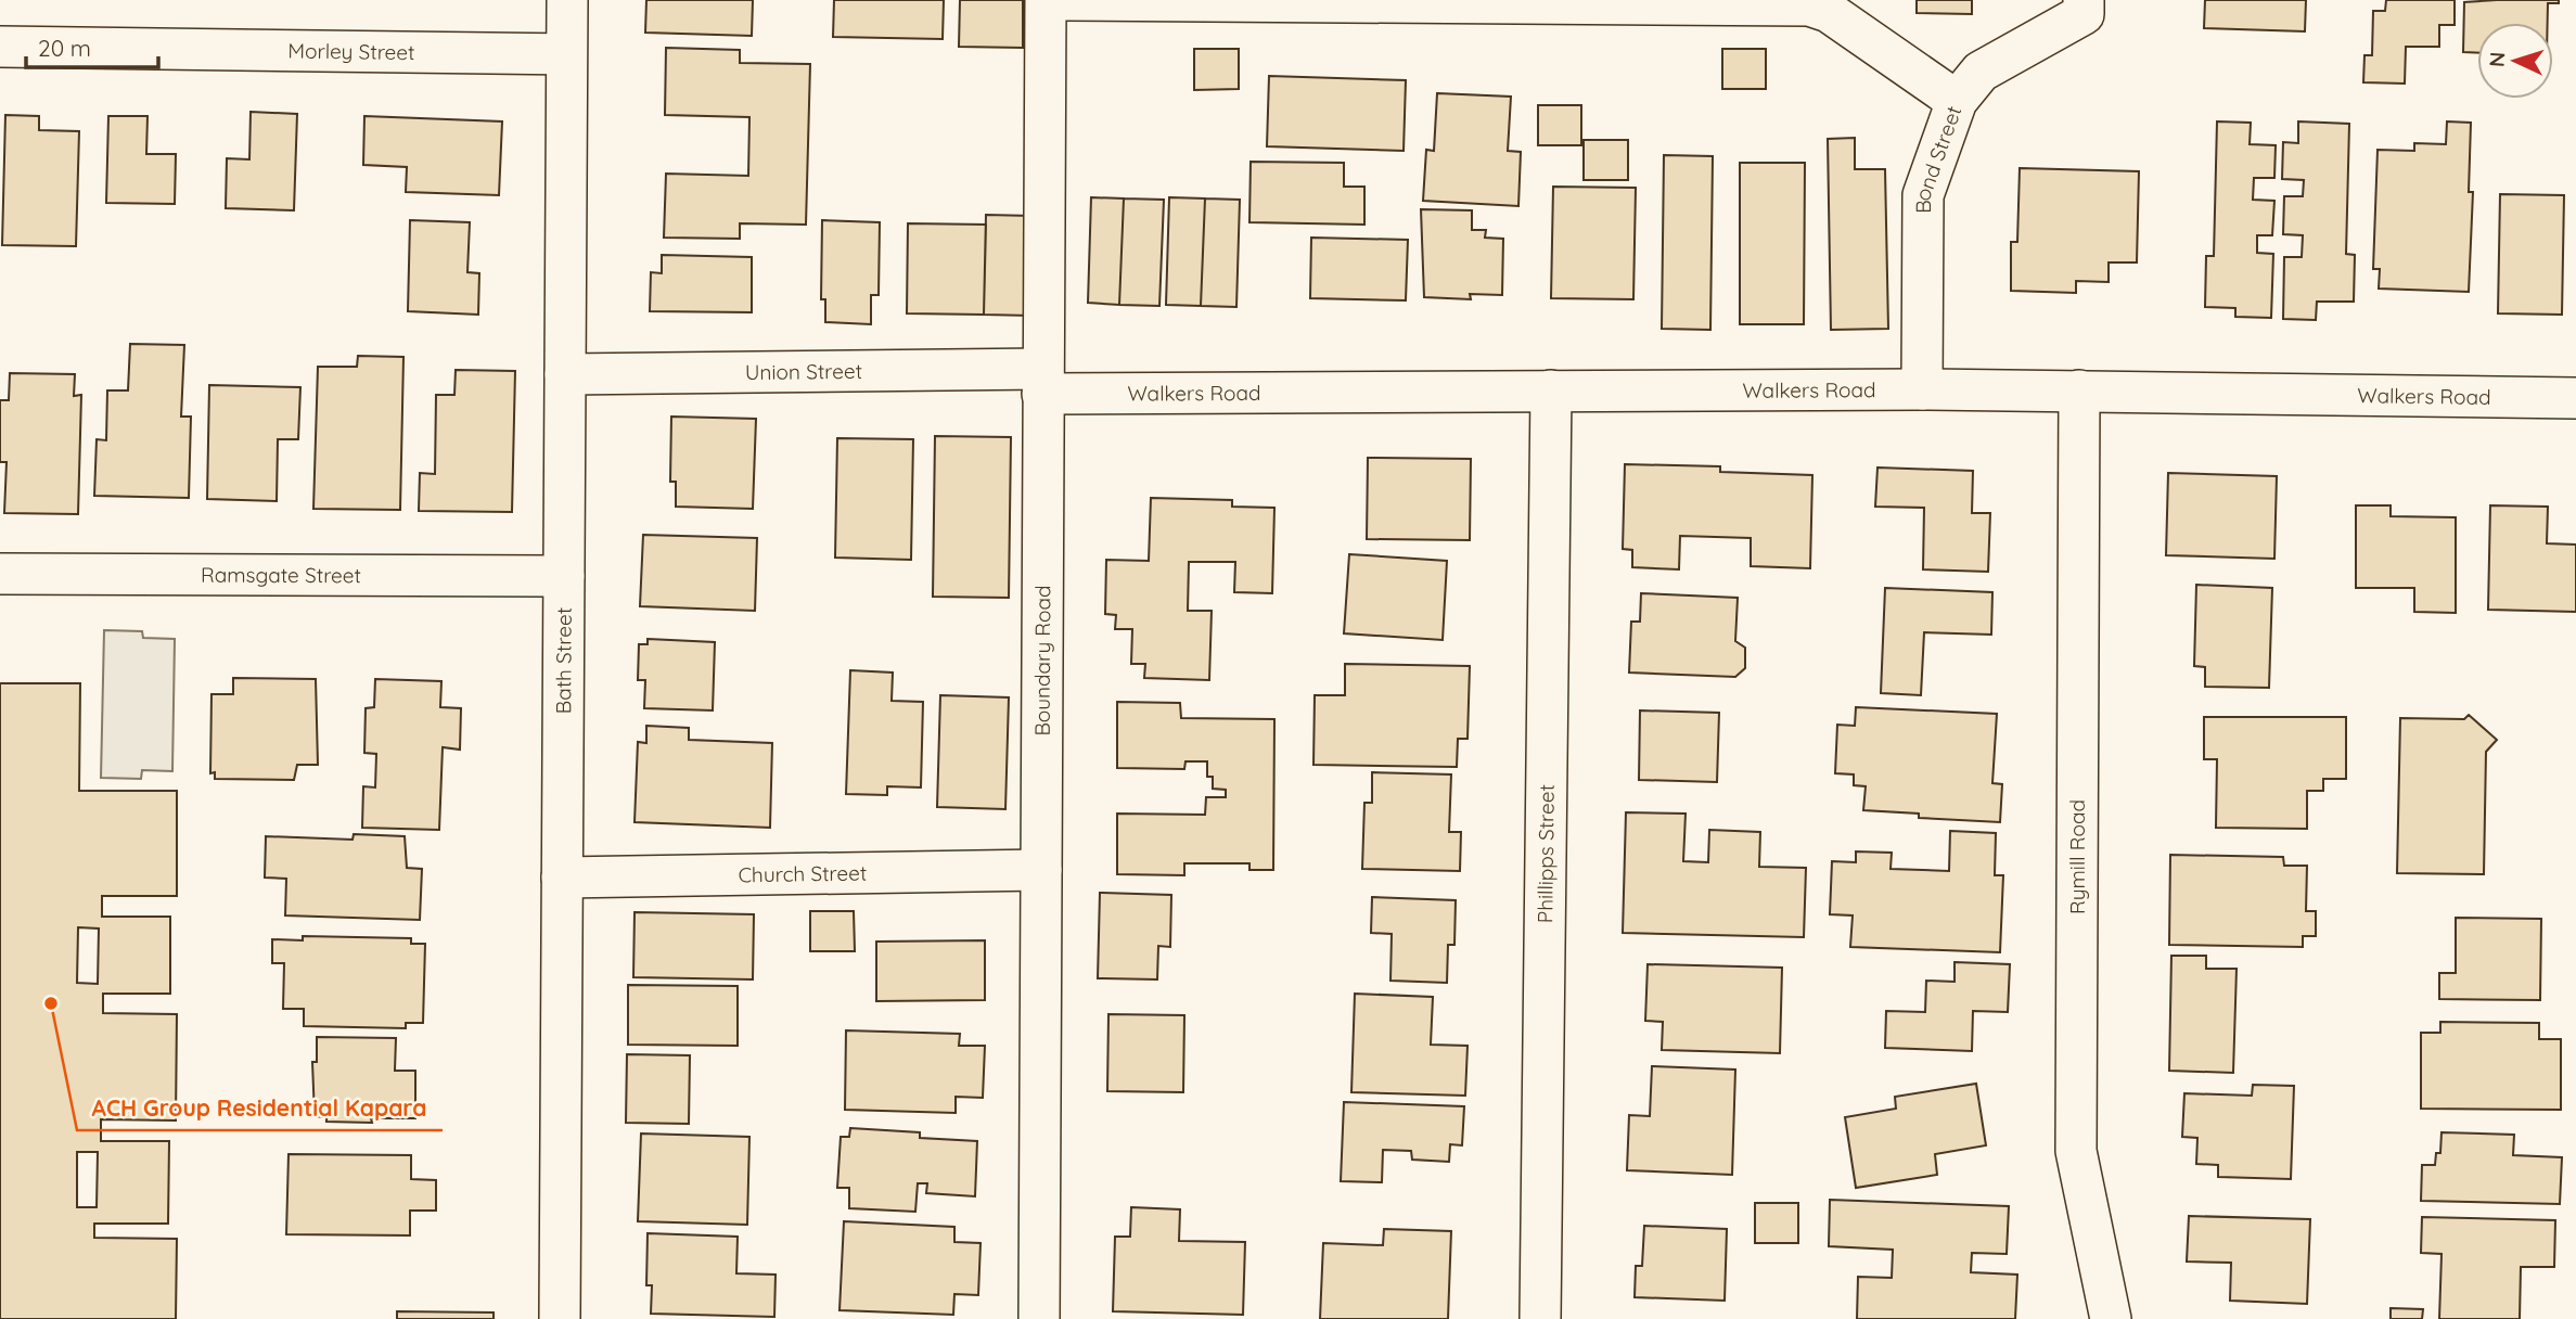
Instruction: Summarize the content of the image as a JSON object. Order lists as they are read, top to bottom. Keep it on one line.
{"streets":{"street":["Morley Street","Bond Street","Union Street","Walkers Road","Ramsgate Street","Bath Street","Boundary Road","Phillipps Street","Rymill Road","Church Street"]},"crossings":[["Morley Street","Bath Street"],["Bond Street","Walkers Road"],["Union Street","Walkers Road"],["Union Street","Bath Street"],["Union Street","Boundary Road"],["Walkers Road","Boundary Road"],["Walkers Road","Phillipps Street"],["Walkers Road","Rymill Road"],["Ramsgate Street","Bath Street"],["Bath Street","Church Street"],["Boundary Road","Church Street"]],"places":["ACH Group Residential Kapara"],"scale_bar":"20 m","north":"left"}
